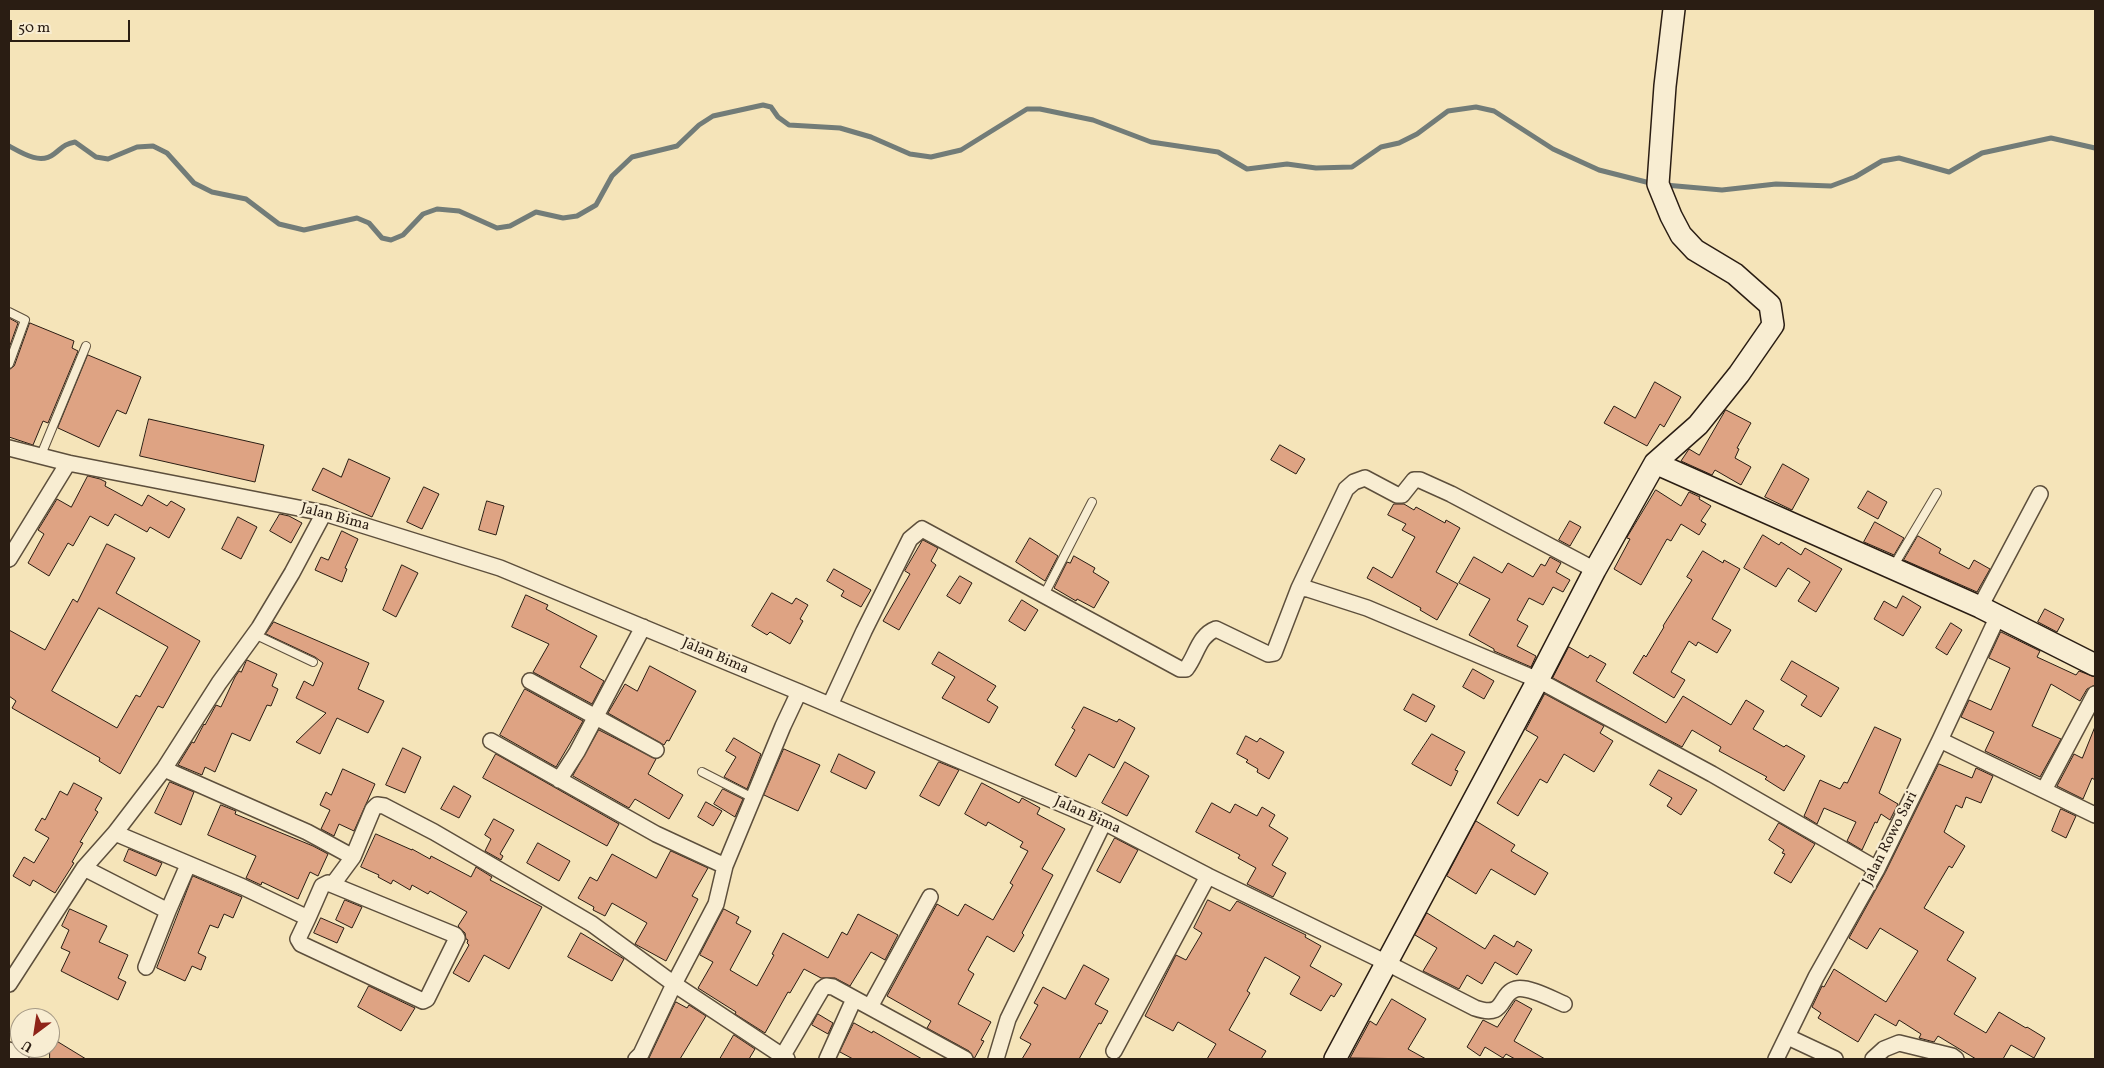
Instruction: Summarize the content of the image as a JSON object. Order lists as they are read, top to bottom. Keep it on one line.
{"streets":{"street":["Jalan Bima","Jalan Rowo Sari"]},"scale_bar":"50 m","north":"bottom left"}
